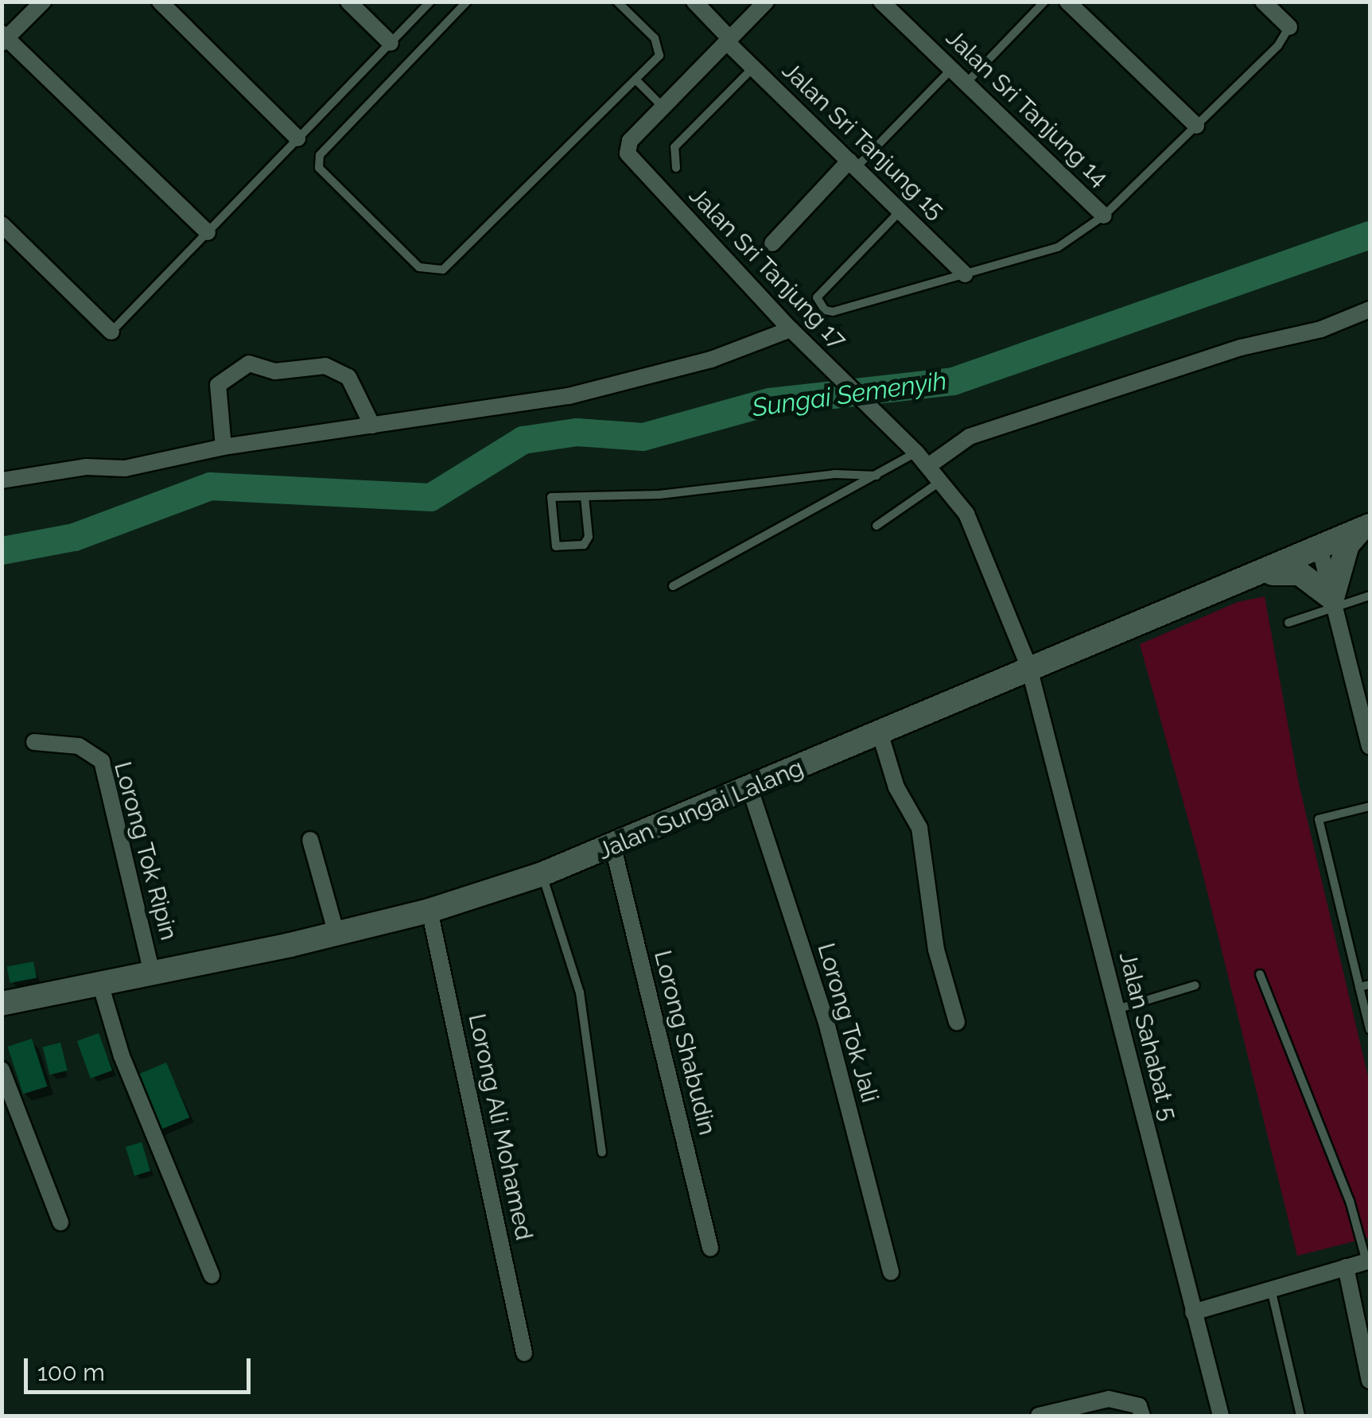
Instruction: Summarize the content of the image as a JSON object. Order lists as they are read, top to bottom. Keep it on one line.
{"streets":{"street":["Jalan Sri Tanjung 14","Jalan Sri Tanjung 15","Jalan Sri Tanjung 17","Jalan Sungai Lalang","Lorong Tok Ripin","Lorong Tok Jali","Jalan Sahabat 5","Lorong Shabudin","Lorong Ali Mohamed"]},"crossings":[["Jalan Sri Tanjung 15","Jalan Sri Tanjung 17"],["Jalan Sri Tanjung 17","Jalan Sungai Lalang"],["Jalan Sri Tanjung 17","Jalan Sahabat 5"],["Jalan Sungai Lalang","Lorong Tok Ripin"],["Jalan Sungai Lalang","Lorong Tok Jali"],["Jalan Sungai Lalang","Jalan Sahabat 5"],["Jalan Sungai Lalang","Lorong Shabudin"],["Jalan Sungai Lalang","Lorong Ali Mohamed"]],"water":["Sungai Semenyih"],"scale_bar":"100 m"}
